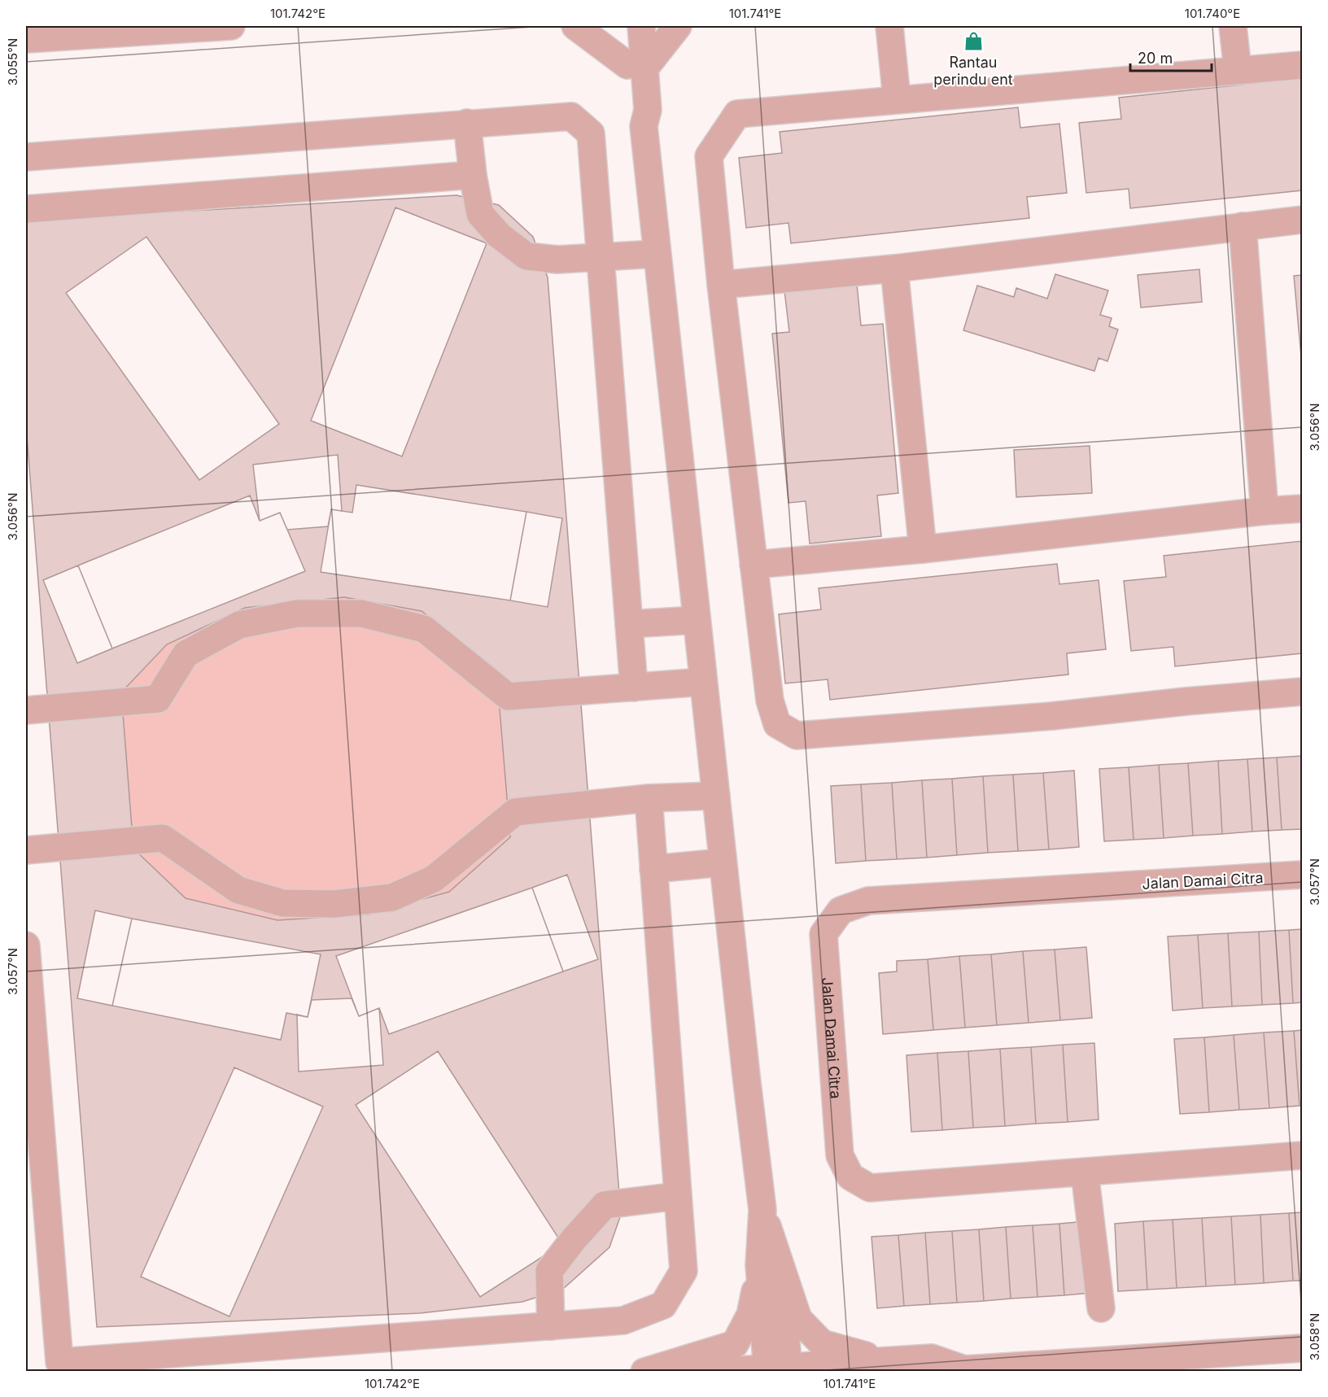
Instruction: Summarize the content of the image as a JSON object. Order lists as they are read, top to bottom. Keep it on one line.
{"streets":{"street":["Jalan Damai Citra"]},"places":{"shop":["Rantau perindu ent"]},"scale_bar":"20 m","coordinates":["101.742°E","101.741°E","101.740°E","3.055°N","3.056°N","3.057°N","3.058°N"]}
